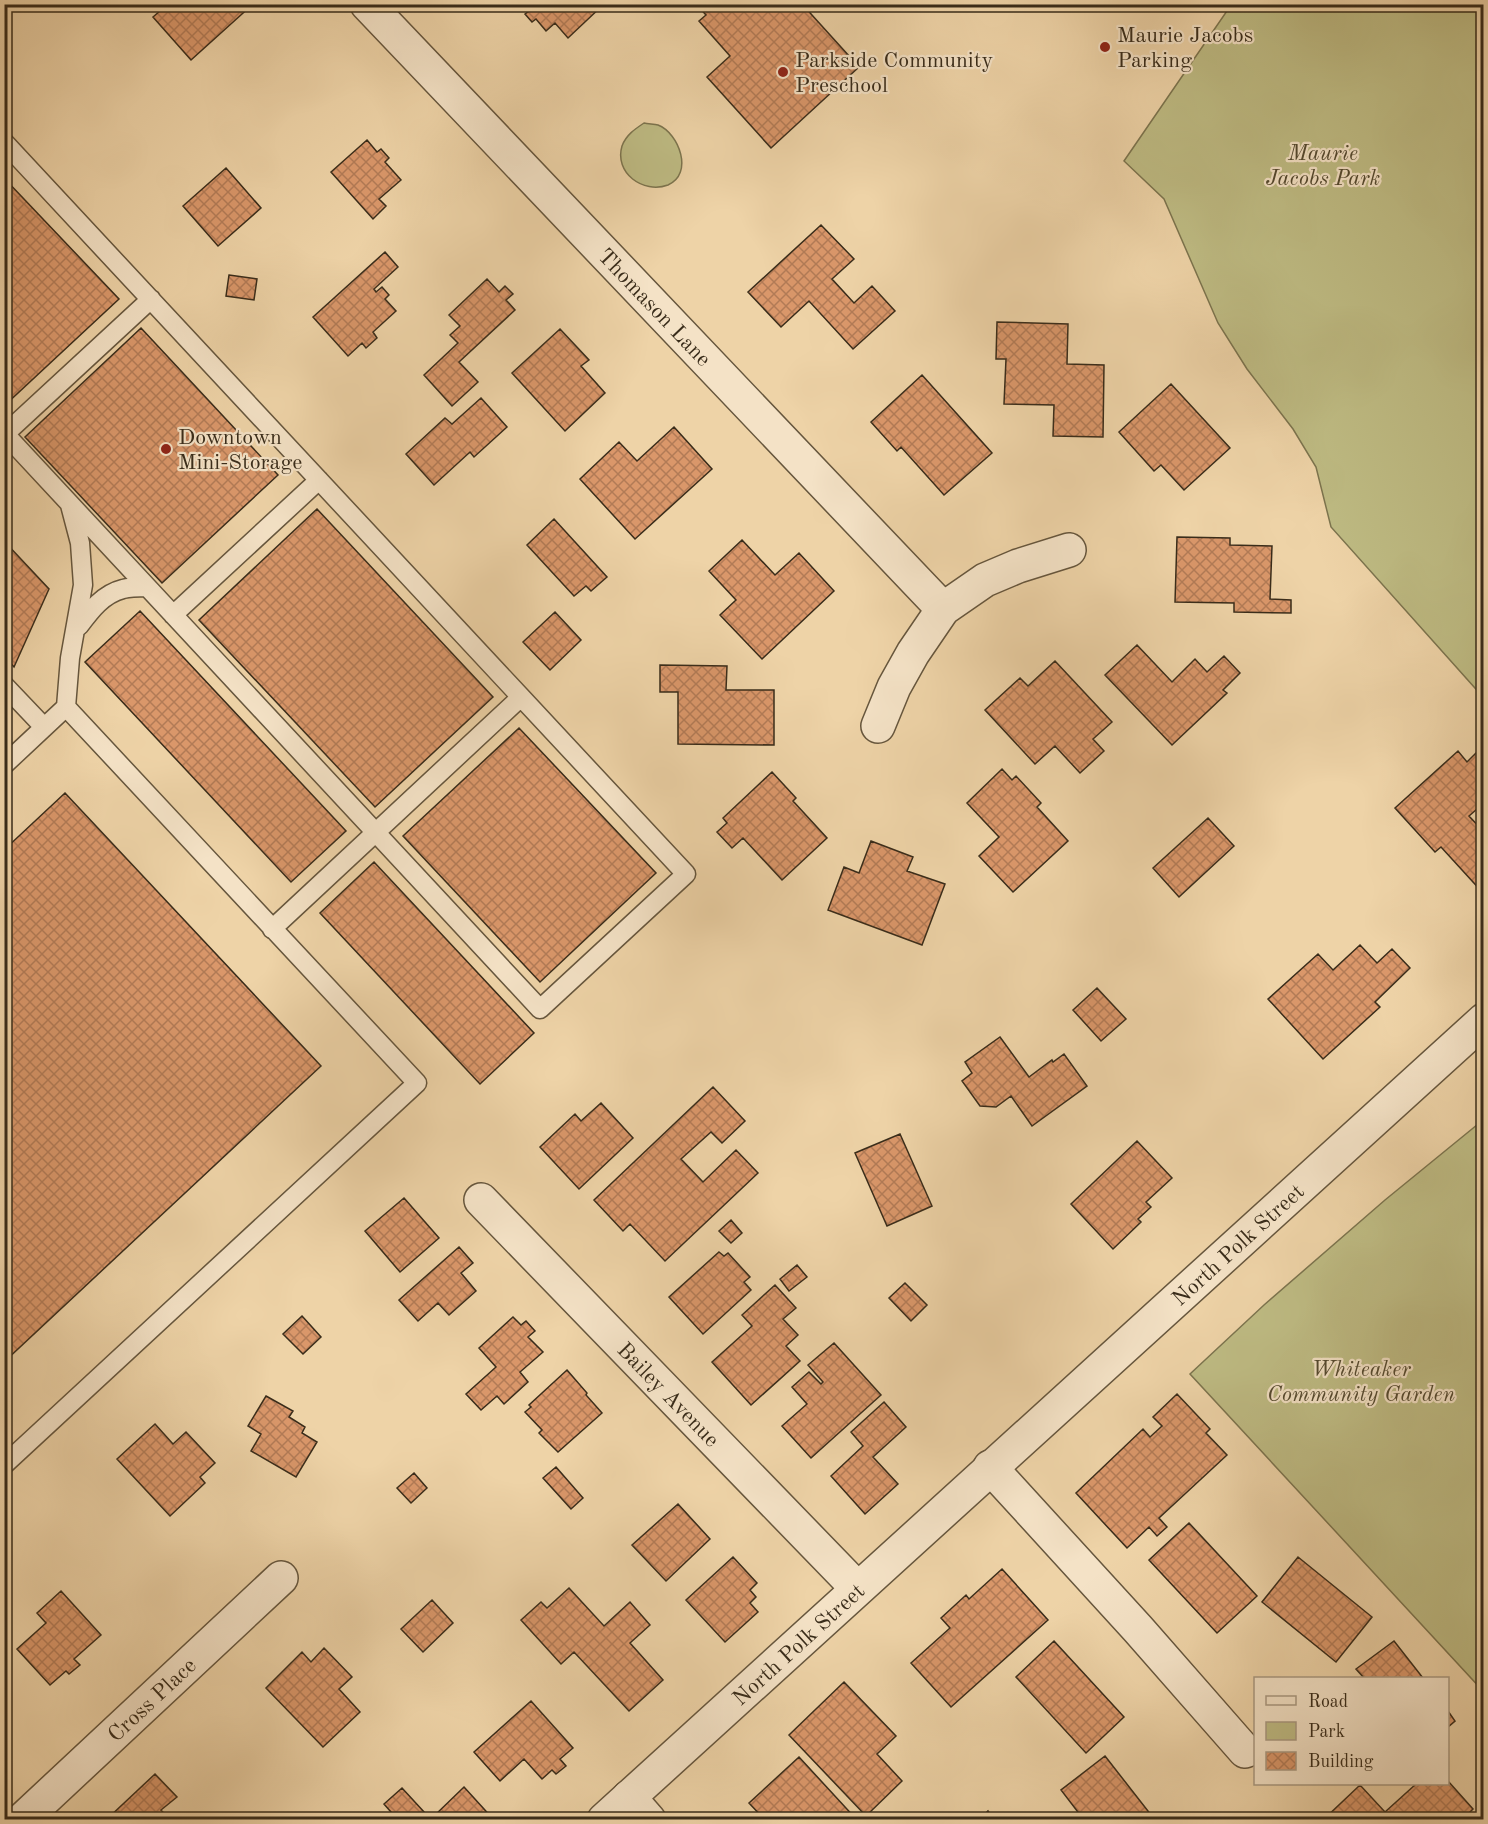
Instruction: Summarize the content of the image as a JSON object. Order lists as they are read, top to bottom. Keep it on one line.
{"streets":{"street":["Thomason Lane","North Polk Street","Bailey Avenue","Cross Place"]},"crossings":[["North Polk Street","Bailey Avenue"]],"parks":["Maurie Jacobs Park","Whiteaker Community Garden"],"places":["Maurie Jacobs Parking","Parkside Community Preschool","Downtown Mini-Storage"],"legend":["Road","Park","Building"]}
